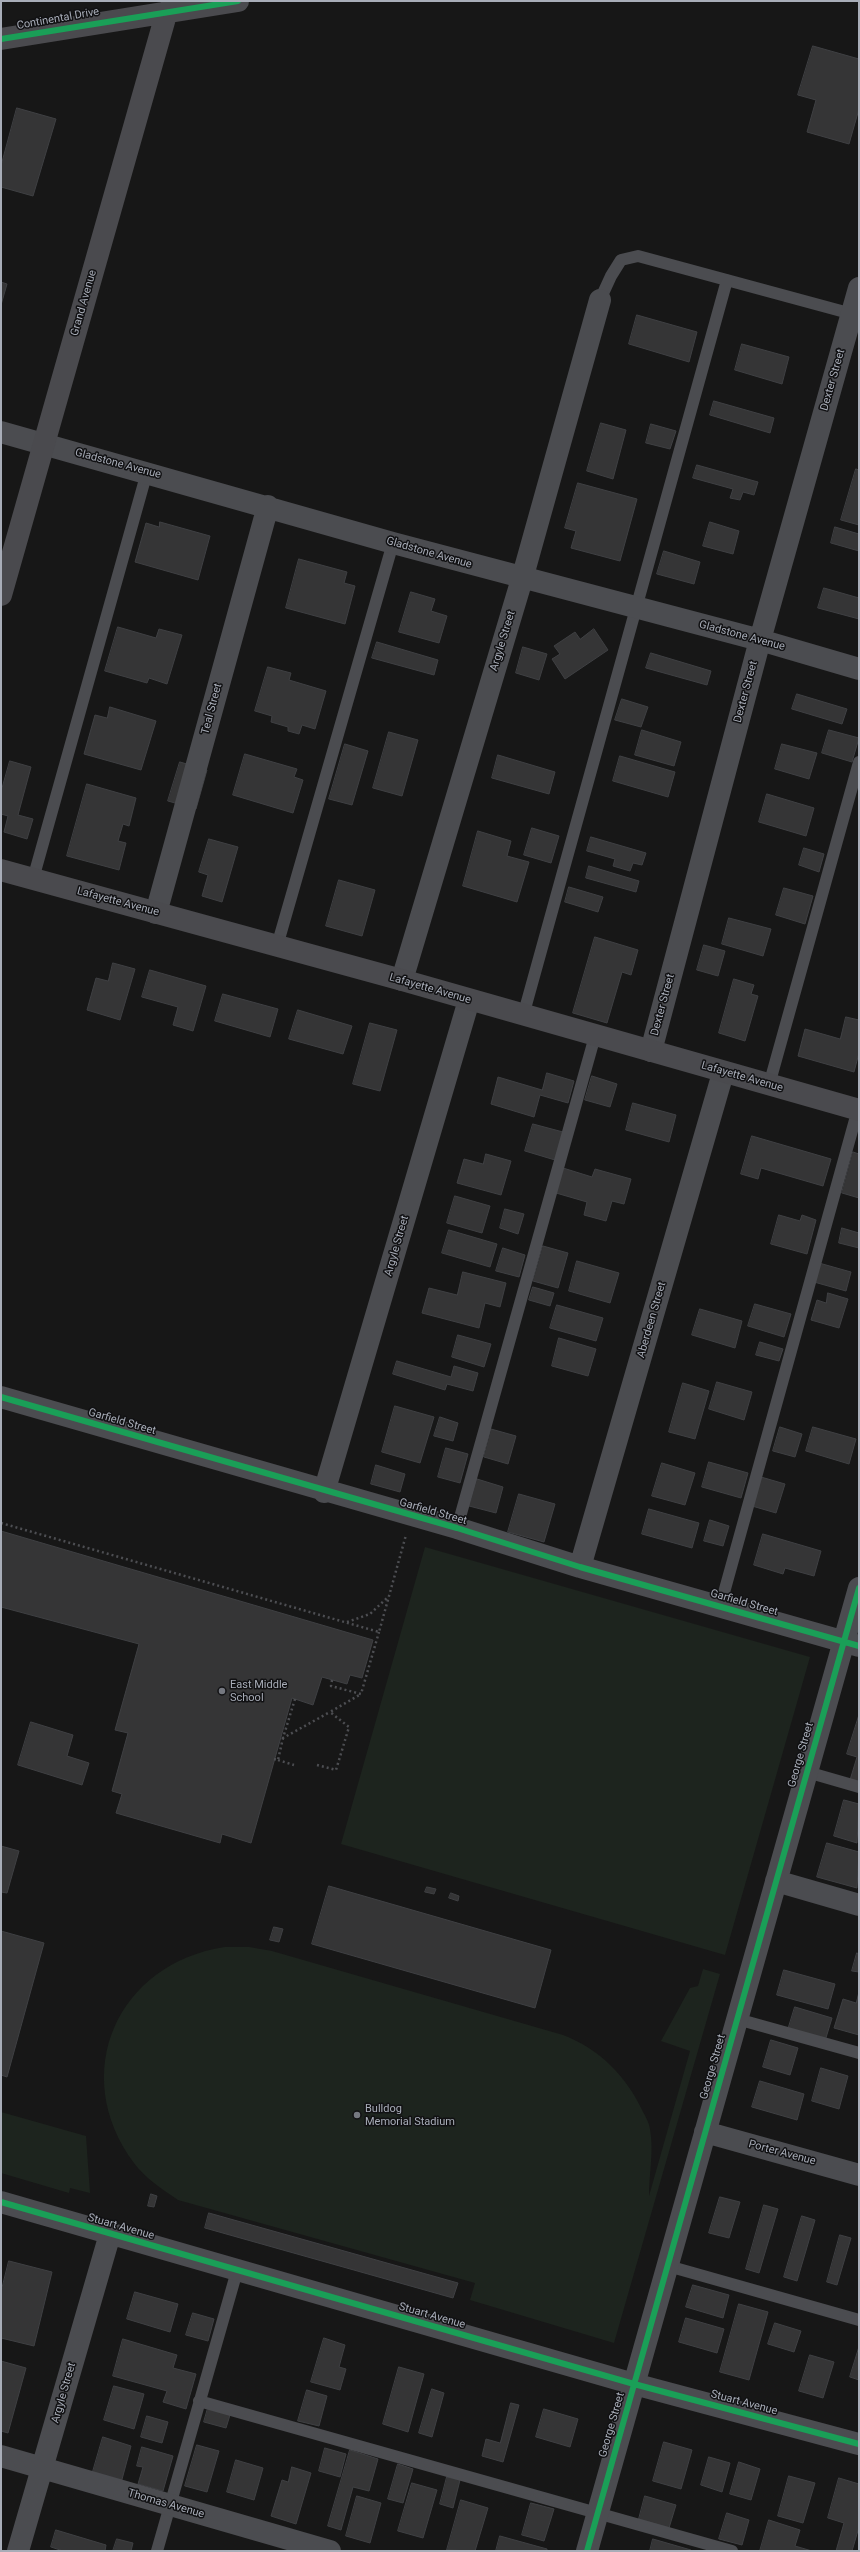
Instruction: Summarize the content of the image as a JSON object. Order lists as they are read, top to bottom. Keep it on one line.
{"streets":{"street":["Continental Drive","Grand Avenue","Dexter Street","Gladstone Avenue","Argyle Street","Teal Street","Lafayette Avenue","Aberdeen Street","Garfield Street","George Street","Porter Avenue","Stuart Avenue","Thomas Avenue"]},"crossings":[["Continental Drive","Grand Avenue"],["Grand Avenue","Gladstone Avenue"],["Dexter Street","Gladstone Avenue"],["Dexter Street","Lafayette Avenue"],["Gladstone Avenue","Argyle Street"],["Gladstone Avenue","Teal Street"],["Argyle Street","Lafayette Avenue"],["Argyle Street","Garfield Street"],["Argyle Street","Stuart Avenue"],["Argyle Street","Thomas Avenue"],["Teal Street","Lafayette Avenue"],["Lafayette Avenue","Aberdeen Street"],["Aberdeen Street","Garfield Street"],["Garfield Street","George Street"],["George Street","Porter Avenue"],["George Street","Stuart Avenue"]],"places":["East Middle School","Bulldog Memorial Stadium"]}
